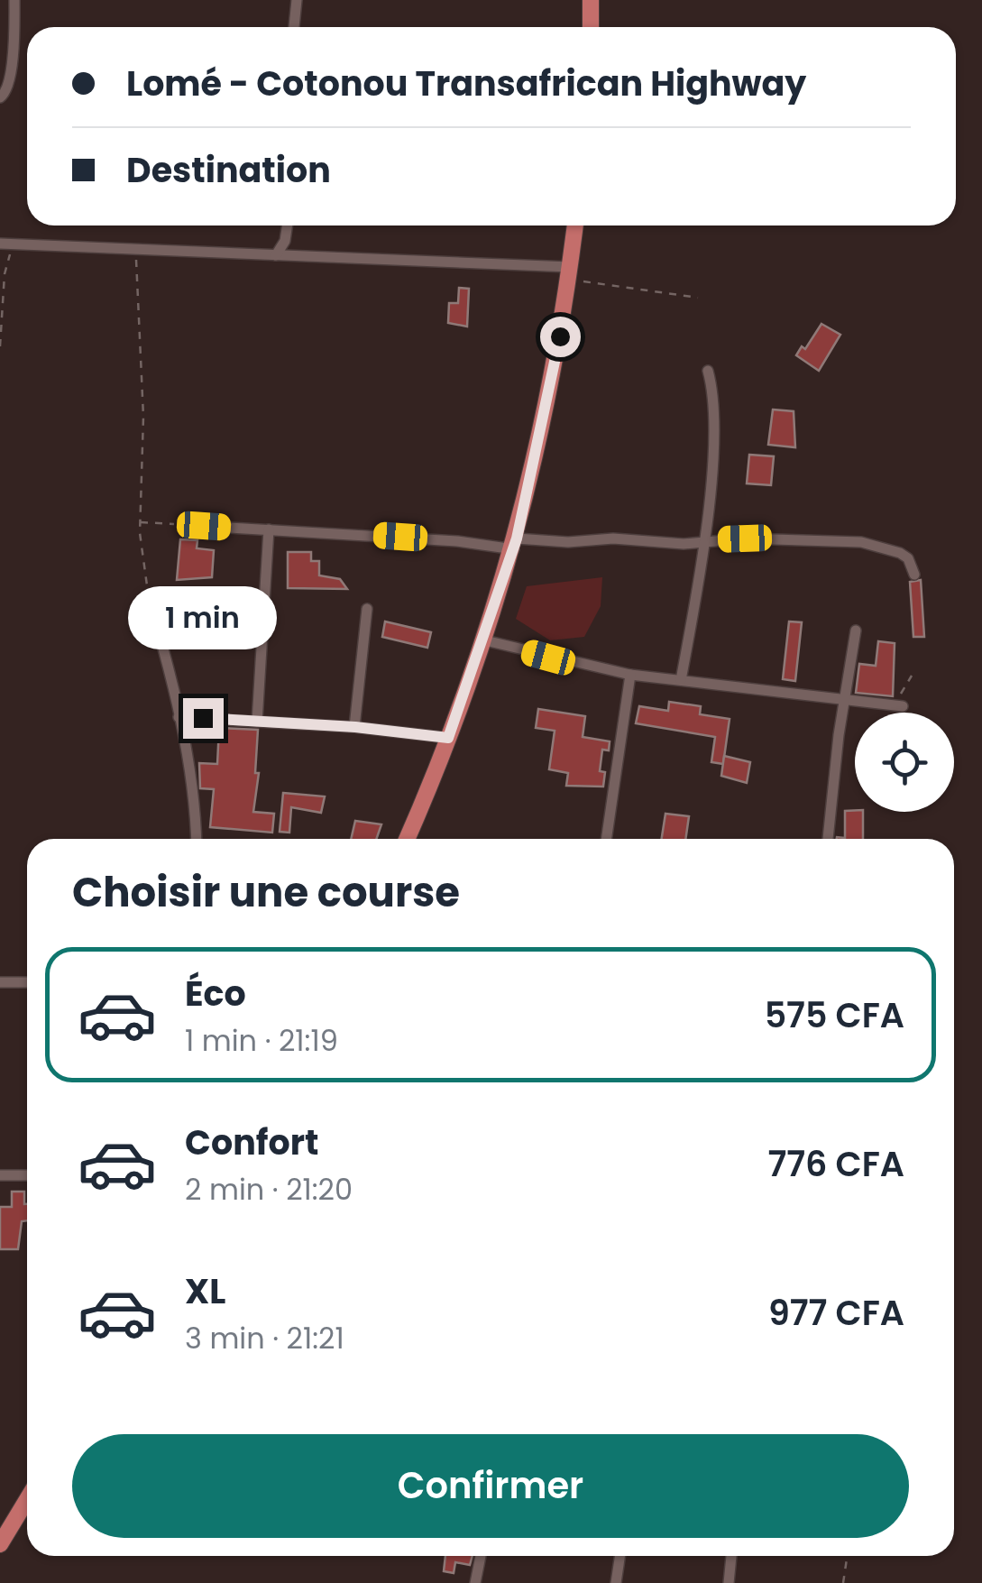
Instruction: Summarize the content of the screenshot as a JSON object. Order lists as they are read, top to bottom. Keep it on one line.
{"page":{"banner":["Lomé - Cotonou Transafrican Highway","Destination"],"bubble":"1 min","heading":"Choisir une course","list":[{"name":"Éco","note":"1 min · 21:19","value":"575 CFA"},{"name":"Confort","note":"2 min · 21:20","value":"776 CFA"},{"name":"XL","note":"3 min · 21:21","value":"977 CFA"}],"buttons":"Confirmer"}}
